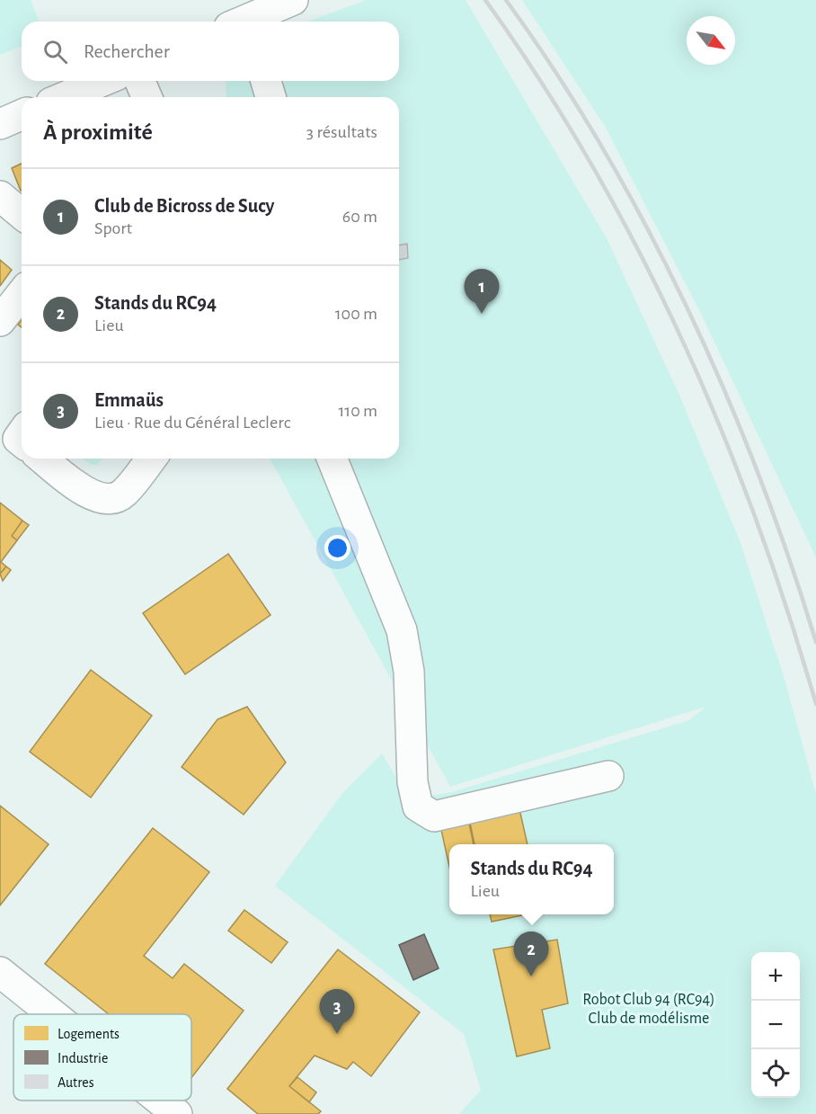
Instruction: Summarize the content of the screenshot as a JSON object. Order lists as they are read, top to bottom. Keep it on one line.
{"parks":["Robot Club 94 (RC94) Club de modélisme"],"legend":["Logements","Industrie","Autres"],"north":"bottom right","page":{"search":"Rechercher","heading":["À proximité","3 résultats"],"list":[{"mark":"1","name":"Club de Bicross de Sucy","note":"Sport","value":"60 m"},{"mark":"2","name":"Stands du RC94","note":"Lieu","value":"100 m"},{"mark":"3","name":"Emmaüs","note":"Lieu · Rue du Général Leclerc","value":"110 m"}],"pins":["1","2","3"],"popup":["Stands du RC94","Lieu"],"map_buttons":["+","−"]}}
